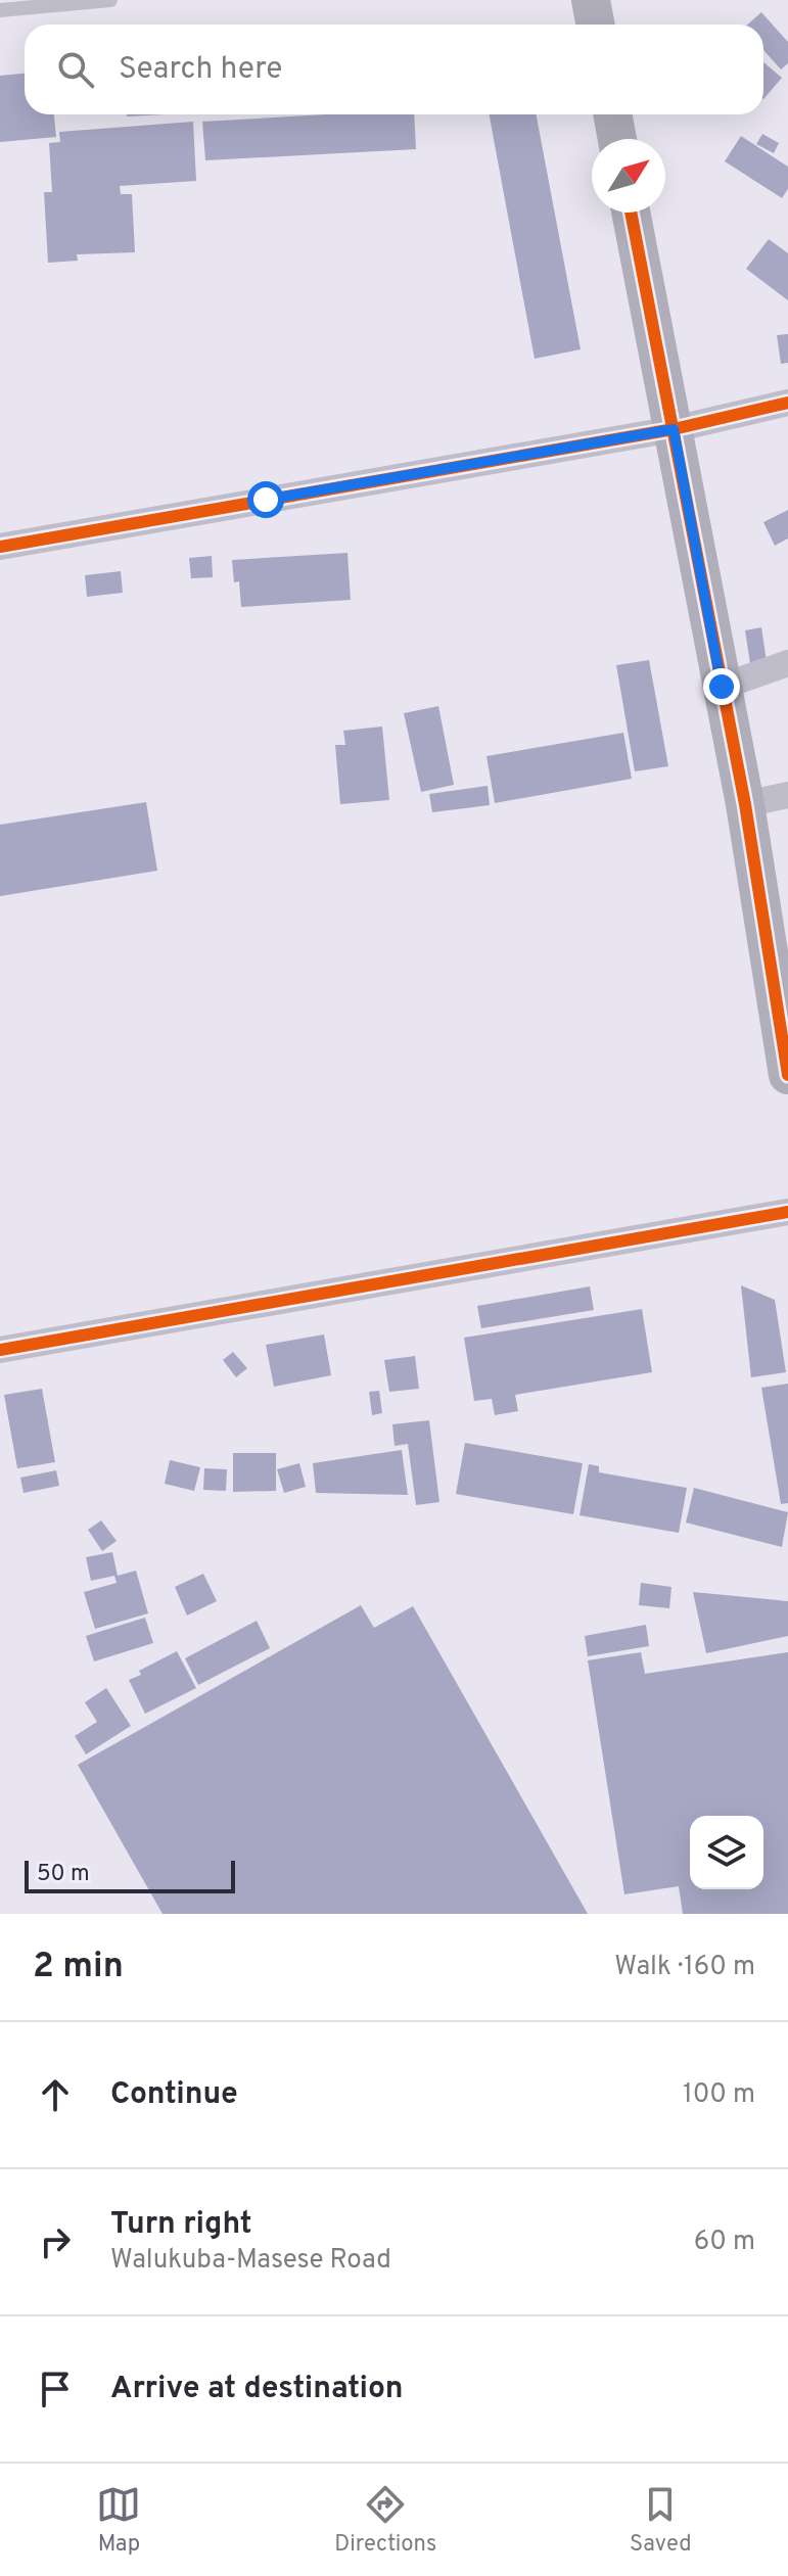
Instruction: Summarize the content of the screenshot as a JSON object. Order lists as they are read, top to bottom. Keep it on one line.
{"scale_bar":"50 m","north":"top right","page":{"search":"Search here","scale":"50 m","heading":["2 min","Walk · 160 m"],"list":[["Continue","100 m"],["Turn right","Walukuba-Masese Road","60 m"],"Arrive at destination"],"nav":["Map","Directions","Saved"]}}
